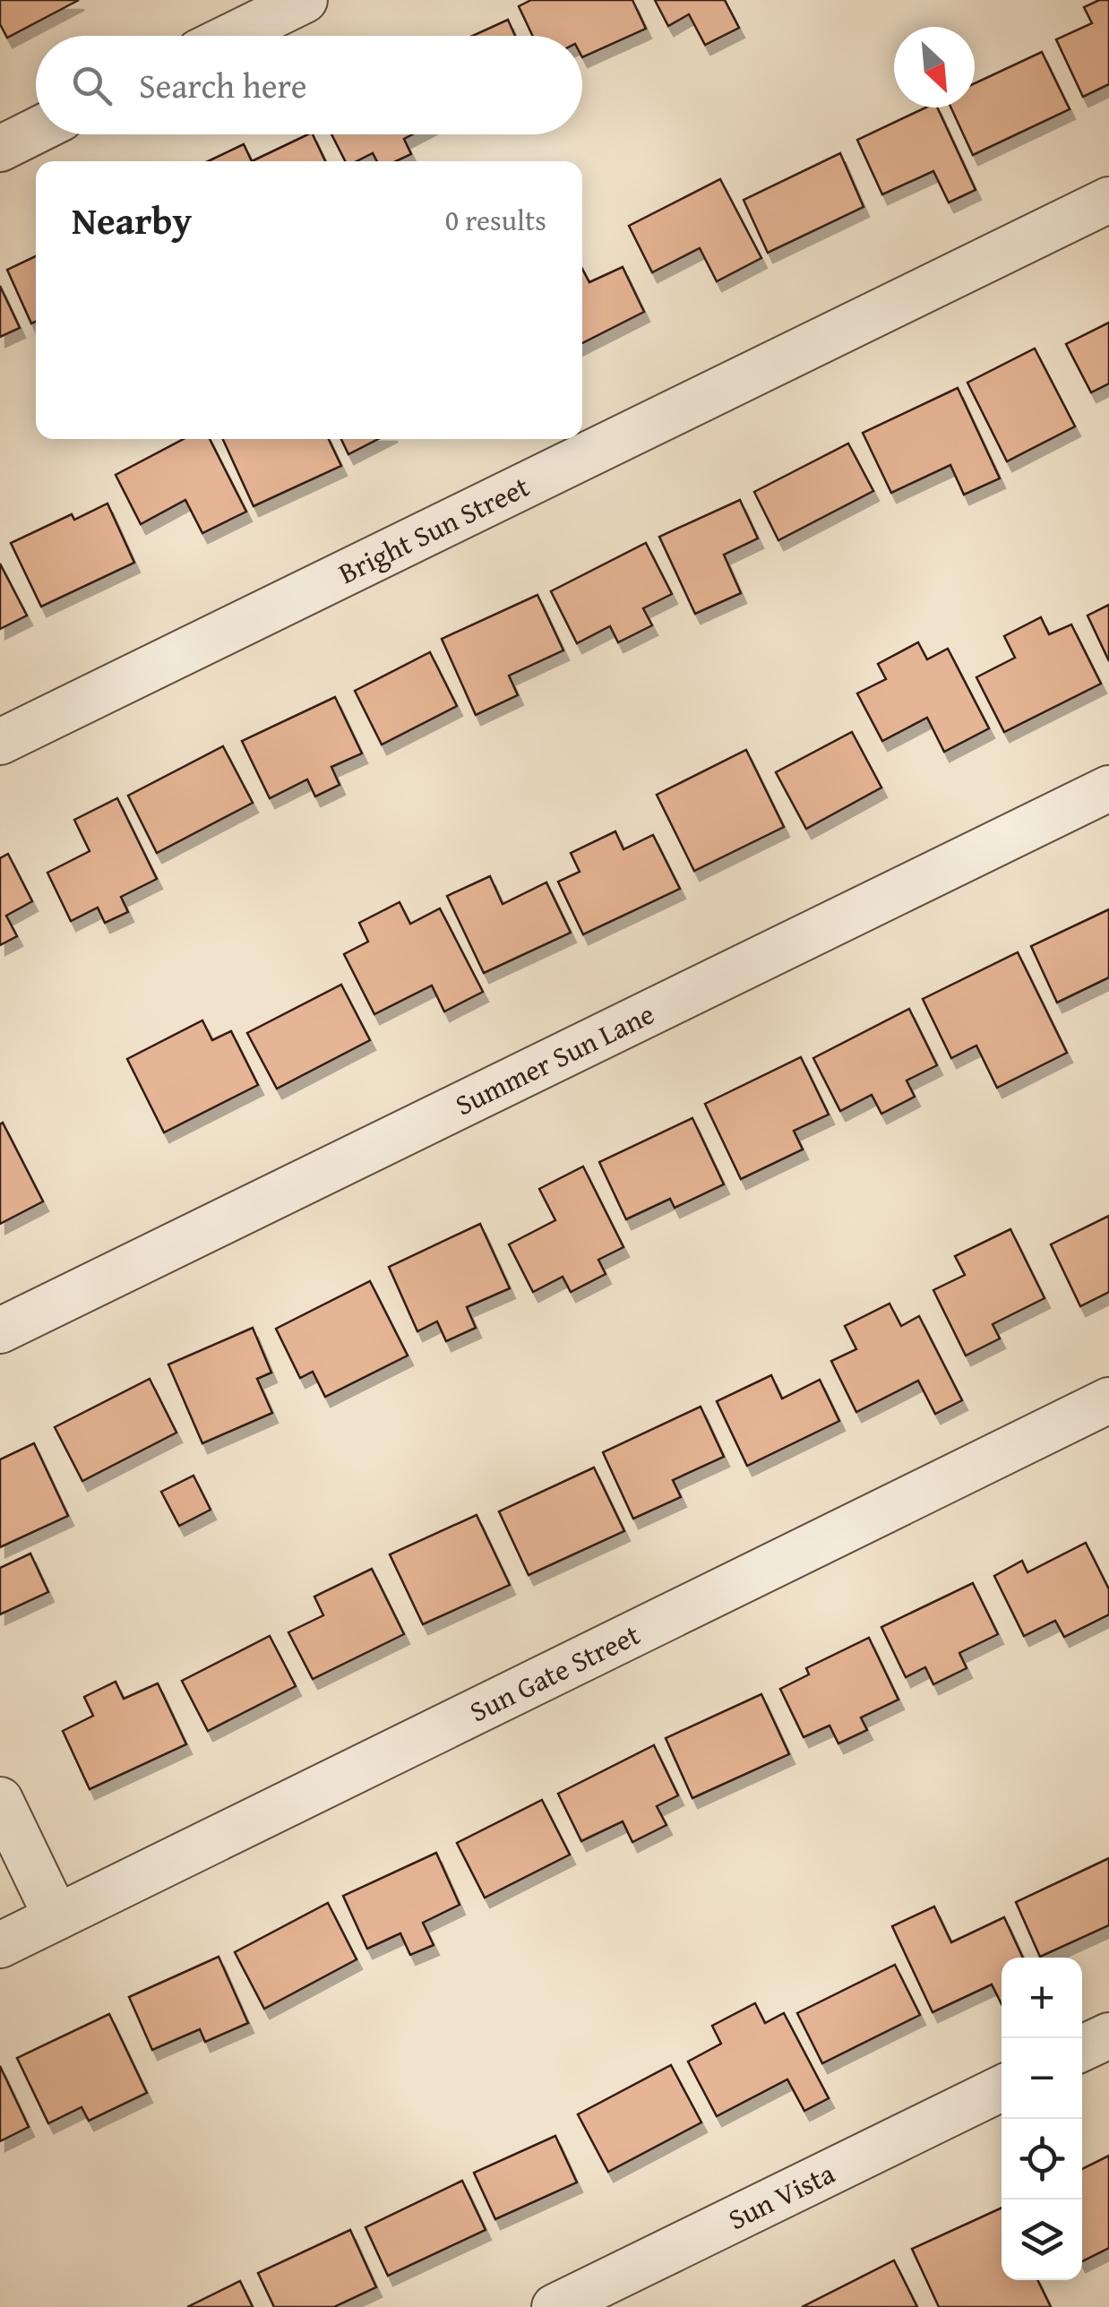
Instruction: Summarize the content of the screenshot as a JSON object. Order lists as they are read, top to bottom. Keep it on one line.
{"streets":{"street":["Bright Sun Street","Summer Sun Lane","Sun Gate Street","Sun Vista"]},"north":"bottom right","page":{"search":"Search here","heading":["Nearby","0 results"],"map_buttons":["+","−"]}}
